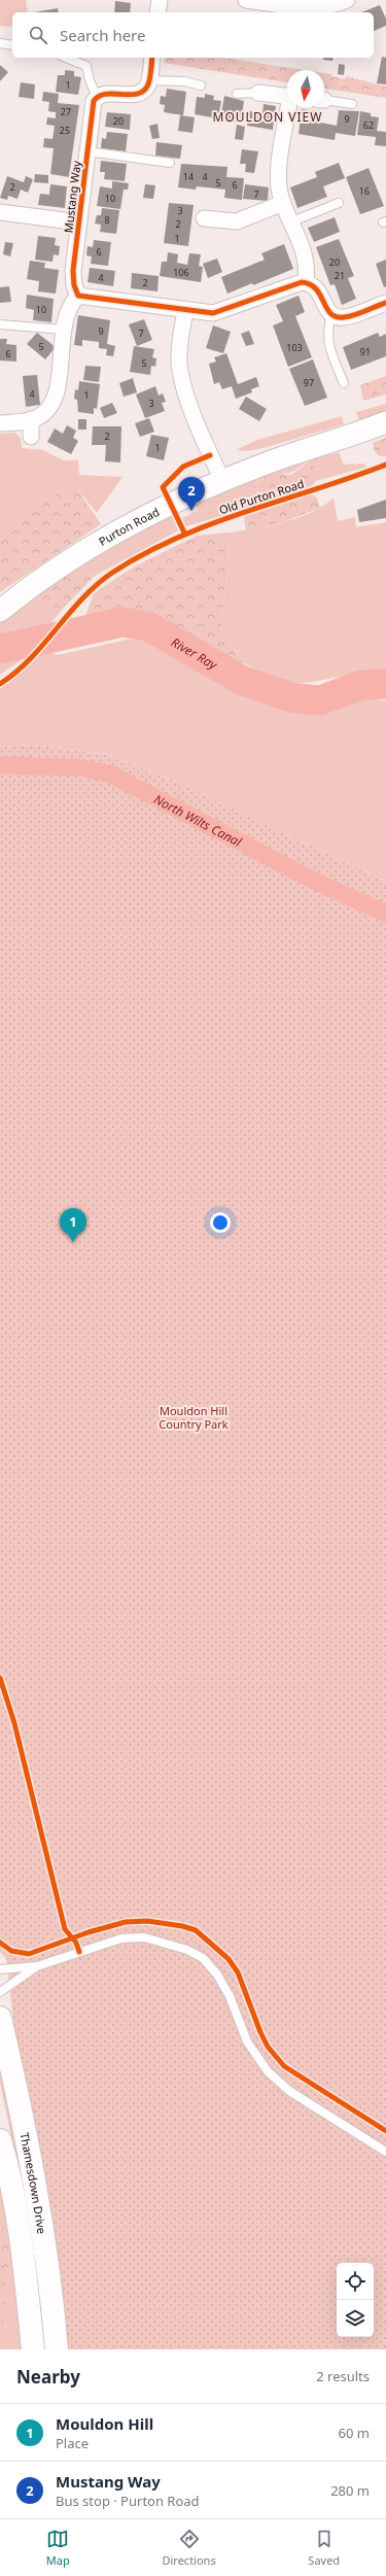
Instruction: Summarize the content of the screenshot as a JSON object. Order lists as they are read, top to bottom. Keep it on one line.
{"streets":{"main road":["Purton Road","Thamesdown Drive"],"street":["Mustang Way"],"cycle path":["Old Purton Road"]},"districts":["MOULDON VIEW"],"water":["River Ray","North Wilts Canal"],"parks":["Mouldon Hill Country Park"],"house_numbers":["1","27","9","20","62","25","14","4","5","6","2","16","7","10","3","8","2","1","6","20","106","21","4","2","10","9","7","5","103","91","6","5","97","4","1","3","2","1"],"north":"bottom","page":{"search":"Search here","pins":["2","1"],"heading":["Nearby","2 results"],"list":[{"mark":"1","name":"Mouldon Hill","note":"Place","value":"60 m"},{"mark":"2","name":"Mustang Way","note":"Bus stop · Purton Road","value":"280 m"}],"nav":["Map","Directions","Saved"]}}
